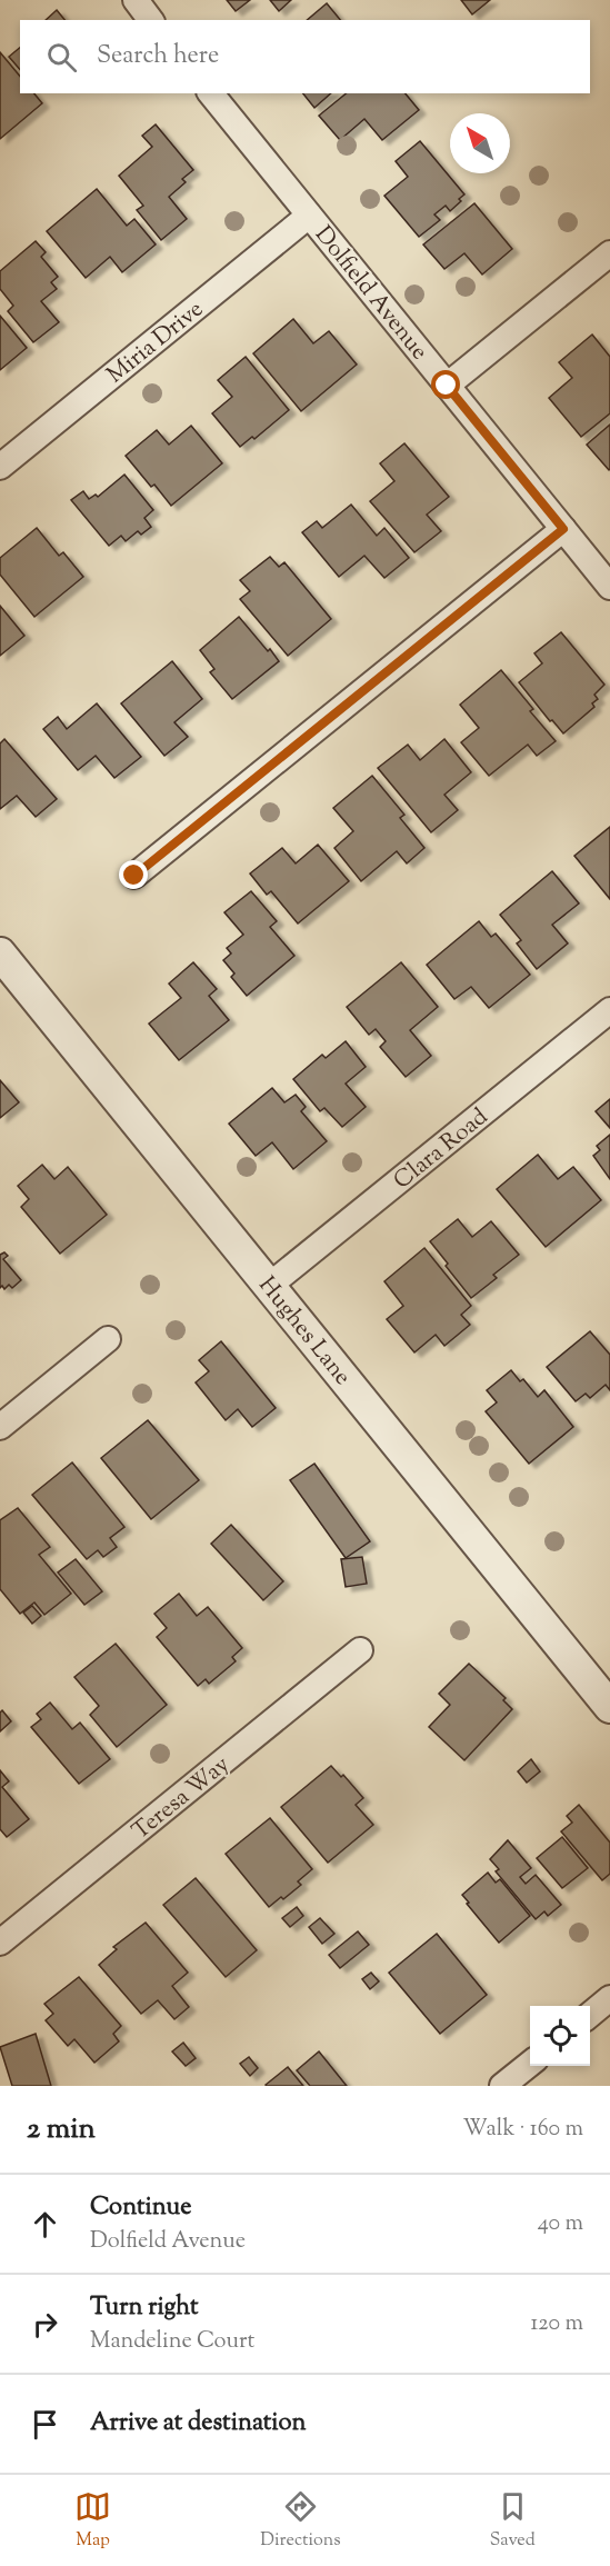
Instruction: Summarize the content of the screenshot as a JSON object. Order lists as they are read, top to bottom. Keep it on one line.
{"streets":{"street":["Dolfield Avenue","Miria Drive","Clara Road","Hughes Lane","Teresa Way"]},"crossings":[["Dolfield Avenue","Miria Drive"],["Clara Road","Hughes Lane"]],"north":"top left","page":{"search":"Search here","heading":["2 min","Walk · 160 m"],"list":[["Continue","Dolfield Avenue","40 m"],["Turn right","Mandeline Court","120 m"],"Arrive at destination"],"nav":["Map","Directions","Saved"]}}
